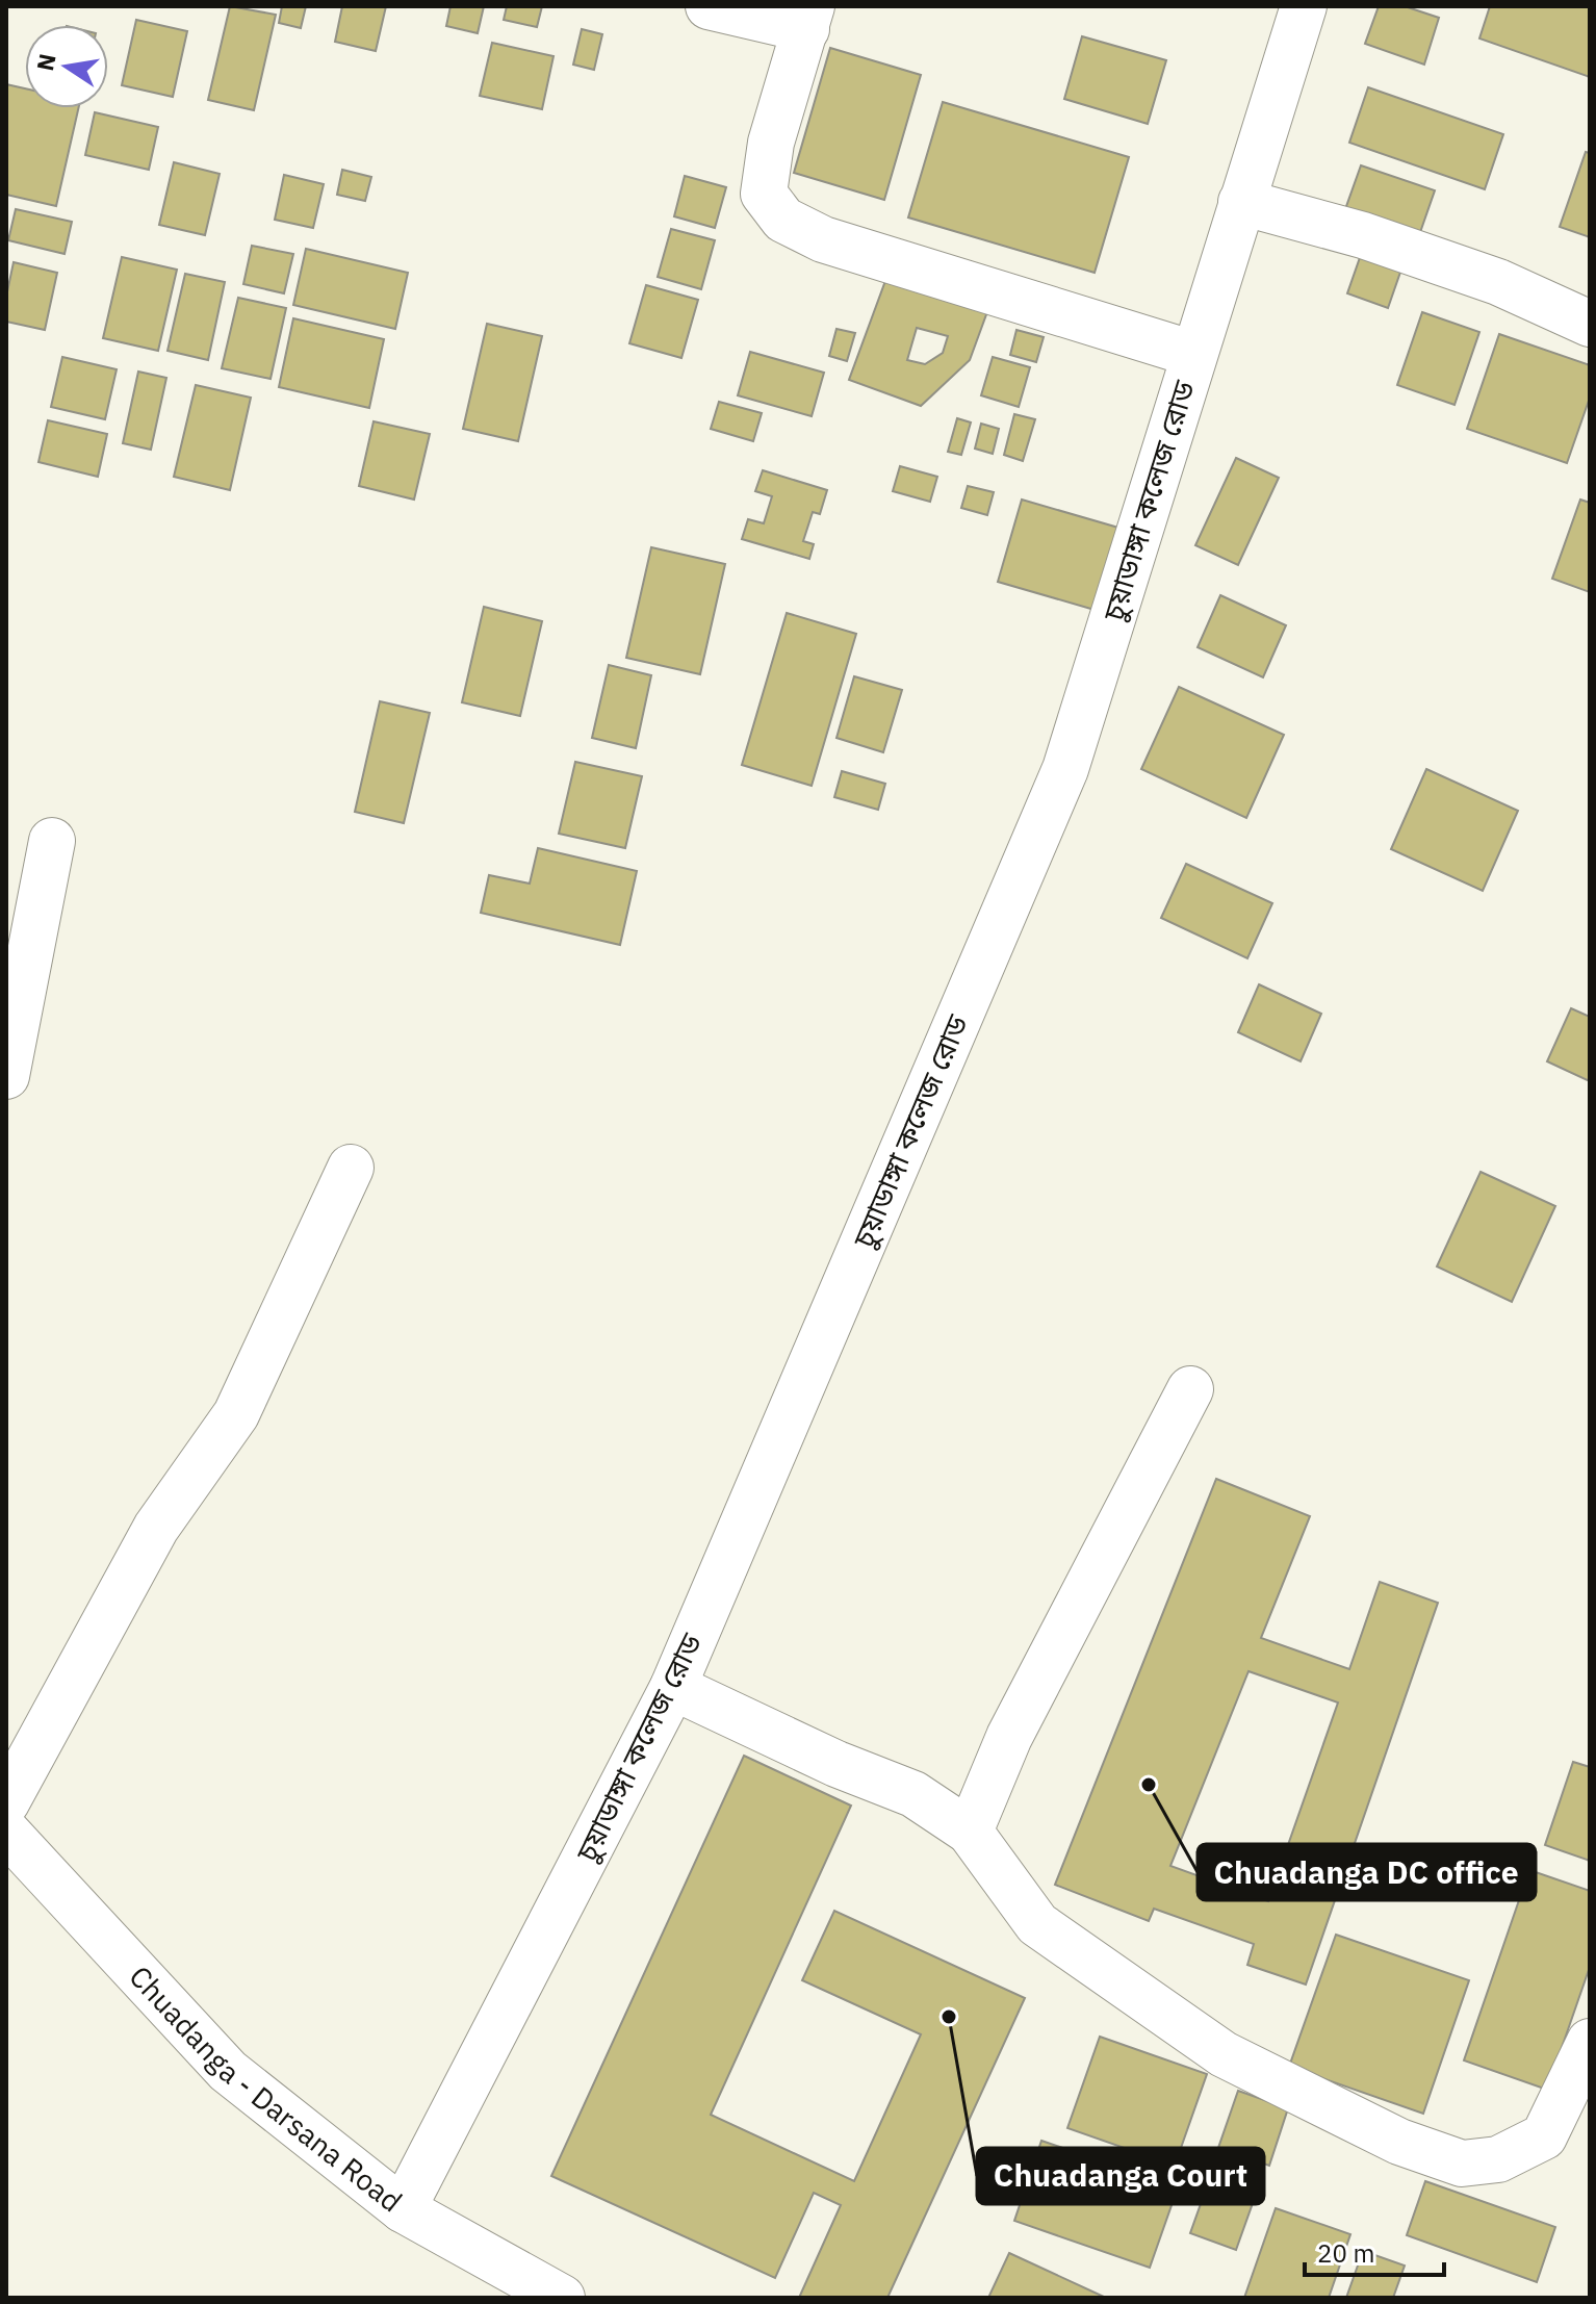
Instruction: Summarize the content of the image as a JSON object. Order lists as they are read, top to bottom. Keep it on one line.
{"streets":{"street":["চুয়াডাঙ্গা কলেজ রোড","Chuadanga - Darsana Road"]},"crossings":[["চুয়াডাঙ্গা কলেজ রোড","Chuadanga - Darsana Road"]],"places":["Chuadanga DC office","Chuadanga Court"],"scale_bar":"20 m","north":"left"}
